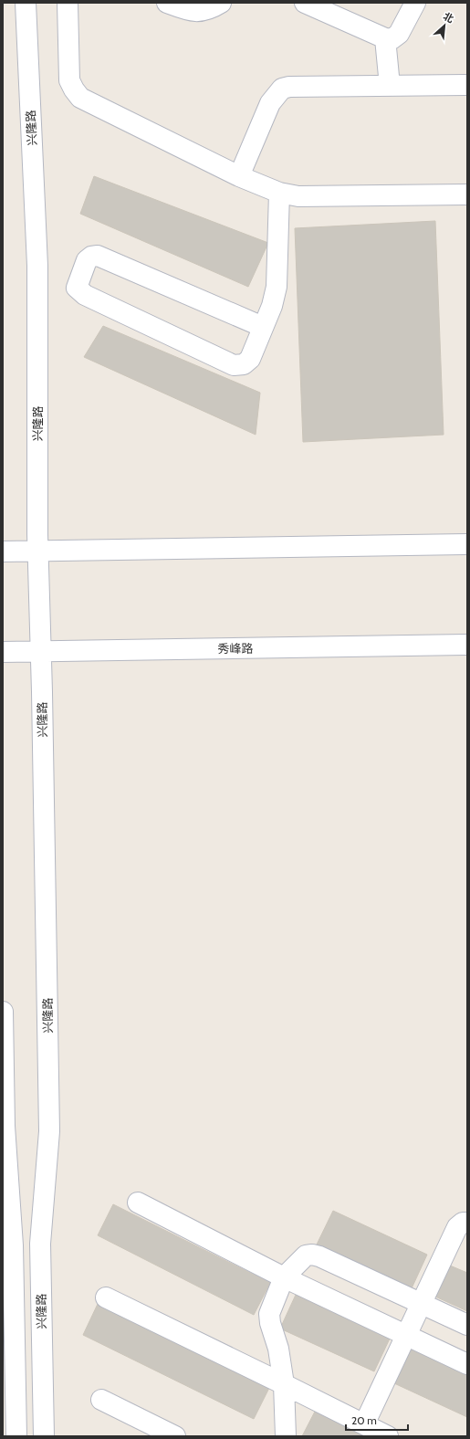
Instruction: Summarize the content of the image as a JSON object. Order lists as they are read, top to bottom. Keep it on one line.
{"streets":{"street":["兴隆路","秀峰路"]},"crossings":[["兴隆路","秀峰路"]],"scale_bar":"20 m","north":"top right"}
